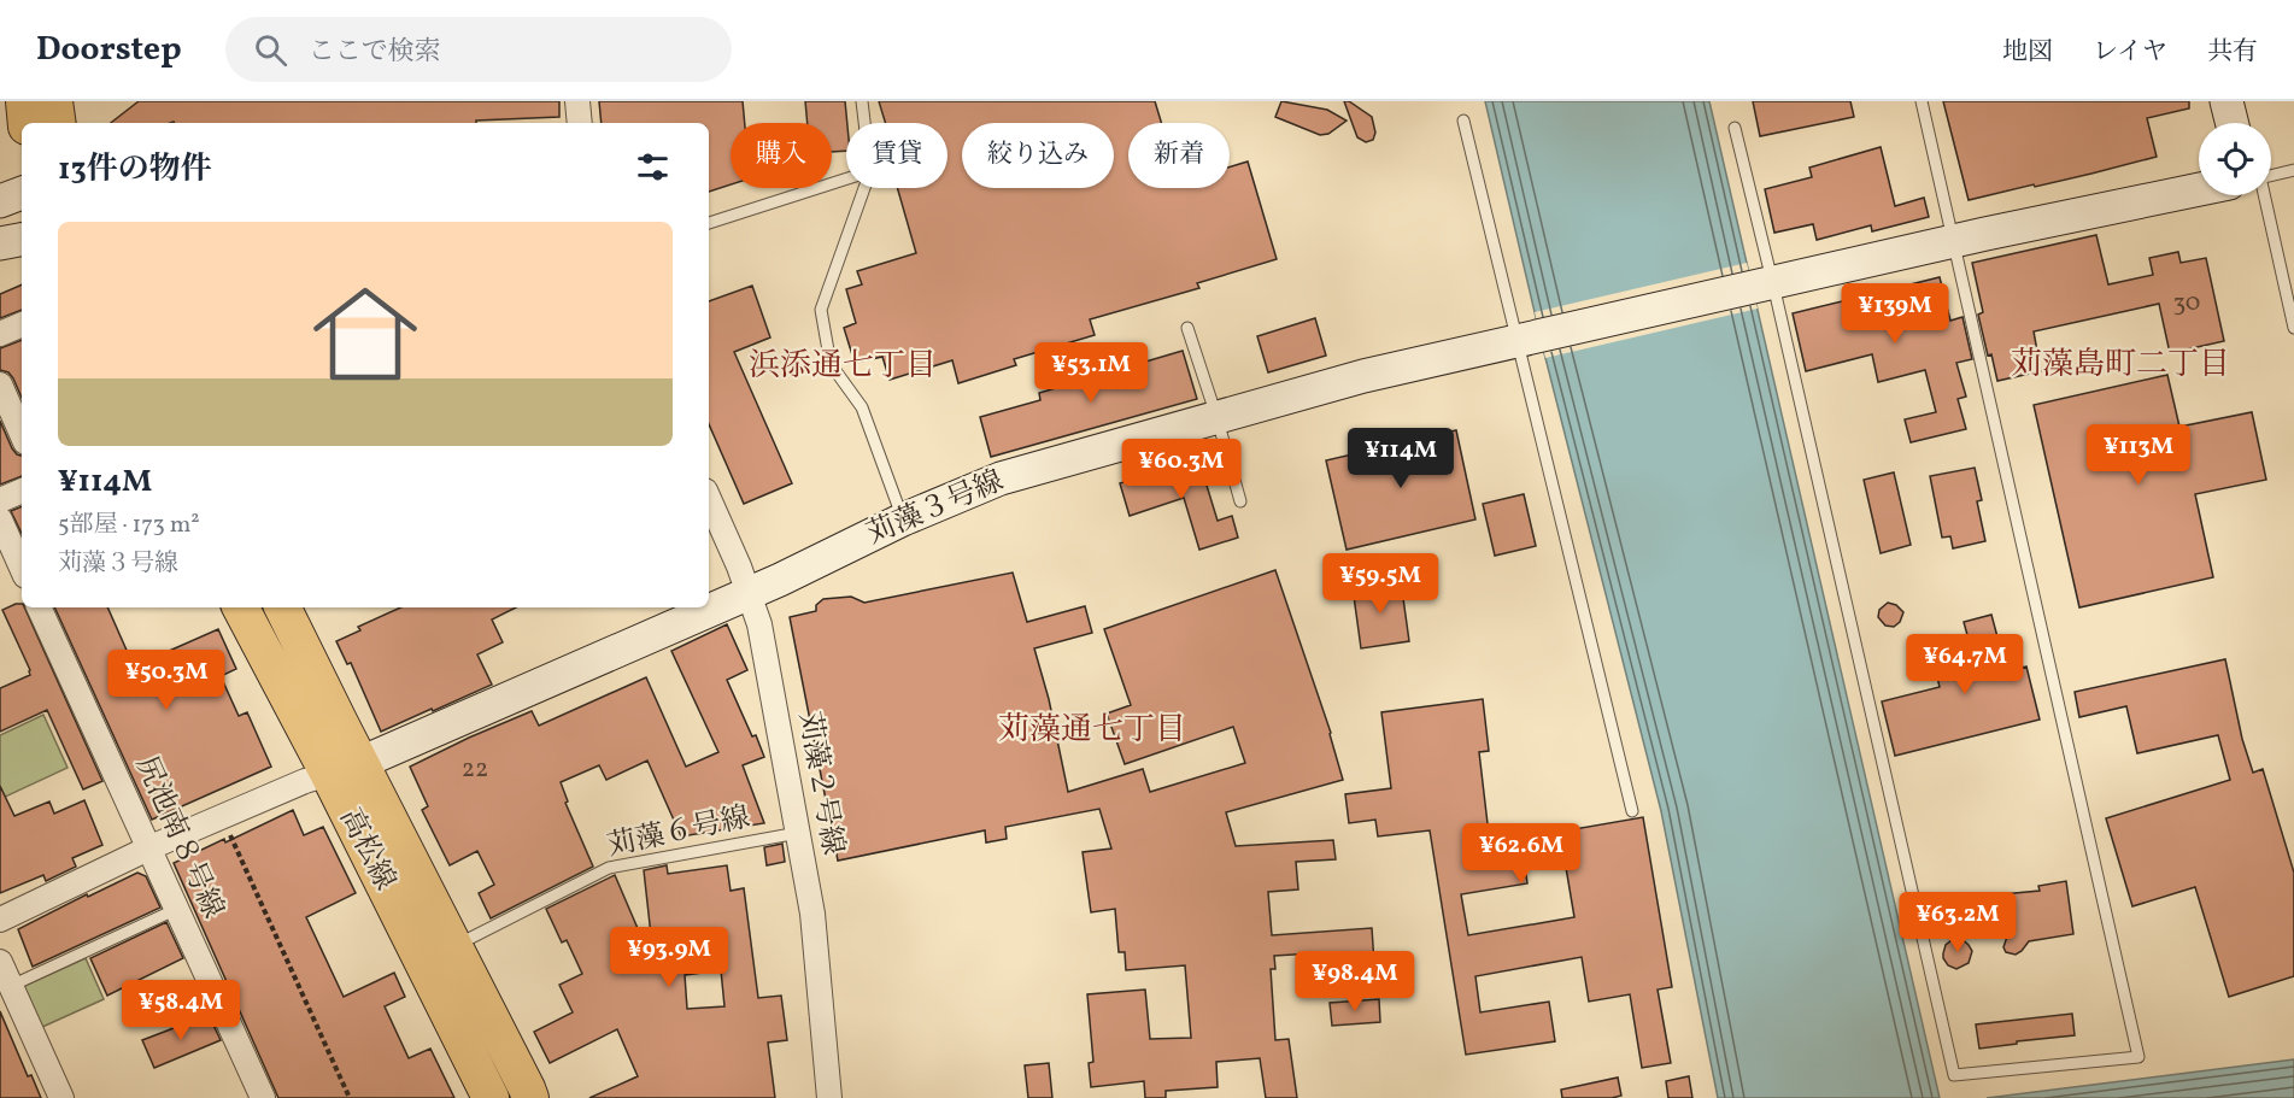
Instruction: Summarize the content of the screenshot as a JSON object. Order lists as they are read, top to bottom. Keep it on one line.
{"streets":{"main road":["高松線"],"street":["苅藻３号線","苅藻２号線","尻池南８号線"],"lane":["苅藻６号線"]},"crossings":[["苅藻３号線","苅藻２号線"],["苅藻３号線","高松線"],["苅藻２号線","苅藻６号線"],["苅藻６号線","高松線"]],"districts":["苅藻島町二丁目","浜添通七丁目","苅藻通七丁目"],"house_numbers":["30","22"],"page":{"header":"Doorstep","search":"ここで検索","nav":["地図","レイヤ","共有"],"chip":["購入","賃貸","絞り込み","新着"],"heading":"13件の物件","list":[{"name":"¥114M","note":"5部屋 · 173 m² · 苅藻３号線"}],"price":["¥139M","¥53.1M","¥113M","¥114M","¥60.3M","¥59.5M","¥64.7M","¥50.3M","¥62.6M","¥63.2M","¥93.9M","¥98.4M","¥58.4M"]}}
